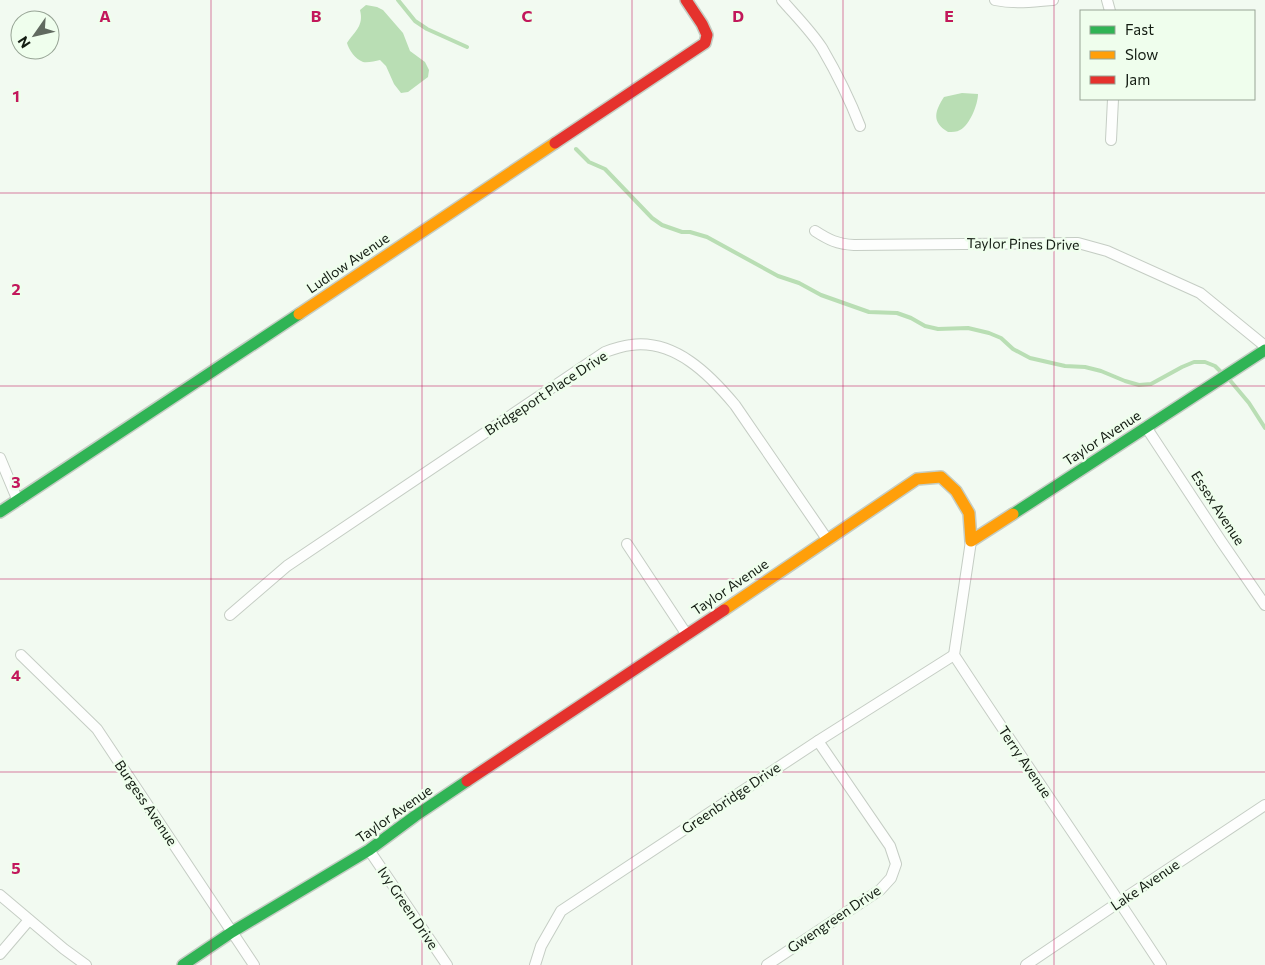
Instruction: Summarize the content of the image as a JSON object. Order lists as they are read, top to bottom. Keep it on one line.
{"streets":{"street":["Taylor Pines Drive","Ludlow Avenue","Bridgeport Place Drive","Taylor Avenue","Essex Avenue","Terry Avenue","Greenbridge Drive","Burgess Avenue","Lake Avenue","Ivy Green Drive","Gwengreen Drive"]},"crossings":[["Bridgeport Place Drive","Taylor Avenue"],["Taylor Avenue","Essex Avenue"],["Taylor Avenue","Burgess Avenue"],["Taylor Avenue","Ivy Green Drive"],["Terry Avenue","Greenbridge Drive"],["Terry Avenue","Lake Avenue"],["Greenbridge Drive","Gwengreen Drive"]],"legend":["Fast","Slow","Jam"],"north":"bottom left","grid":{"columns":["A","B","C","D","E"],"rows":["1","2","3","4","5"]}}
